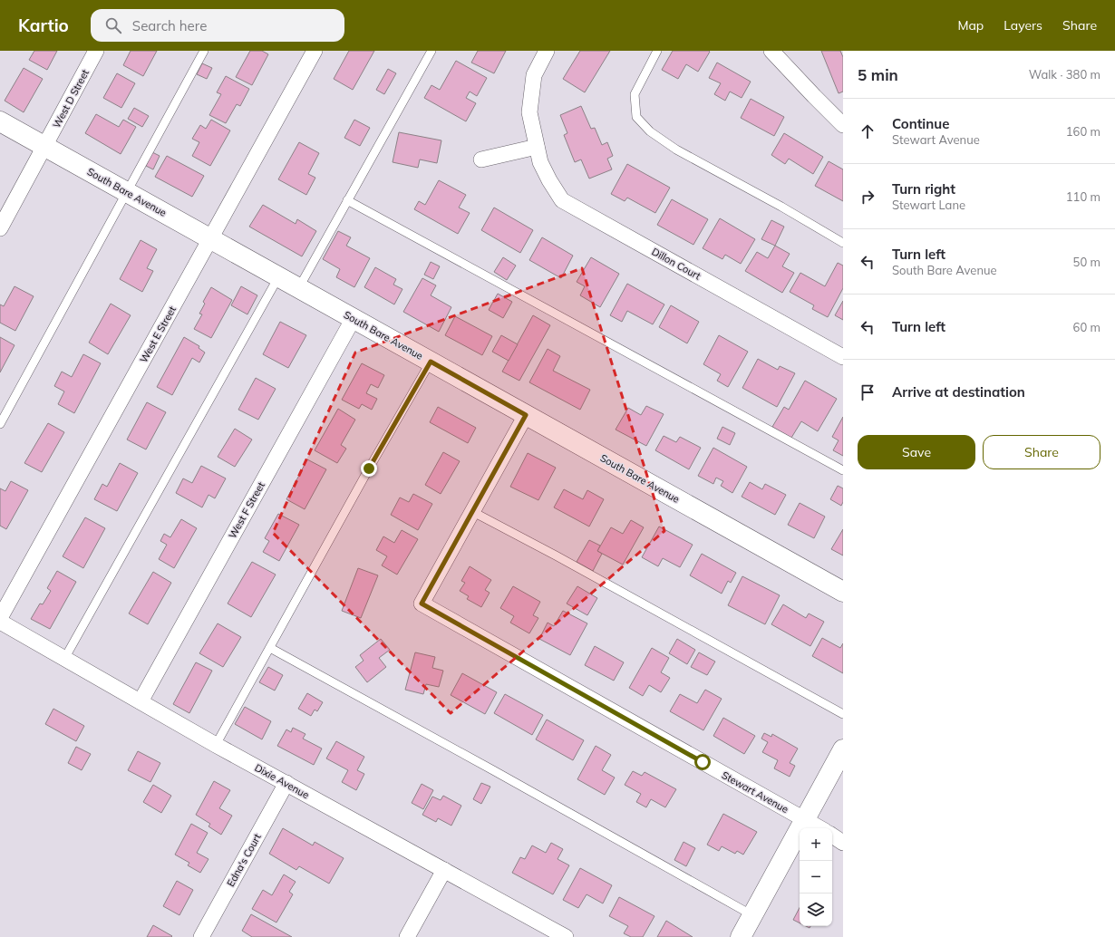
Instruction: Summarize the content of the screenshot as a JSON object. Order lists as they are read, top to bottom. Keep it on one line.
{"streets":{"street":["West D Street","South Bare Avenue","Dillon Court","West E Street","West F Street","Dixie Avenue","Stewart Avenue","Edna's Court"]},"crossings":[["West D Street","South Bare Avenue"],["South Bare Avenue","West E Street"],["South Bare Avenue","West F Street"],["West F Street","Dixie Avenue"],["Dixie Avenue","Edna's Court"]],"page":{"header":"Kartio","search":"Search here","nav":["Map","Layers","Share"],"heading":["5 min","Walk · 380 m"],"list":[["Continue","Stewart Avenue","160 m"],["Turn right","Stewart Lane","110 m"],["Turn left","South Bare Avenue","50 m"],["Turn left","60 m"],"Arrive at destination"],"buttons":["Save","Share"],"map_buttons":["+","−"]}}
